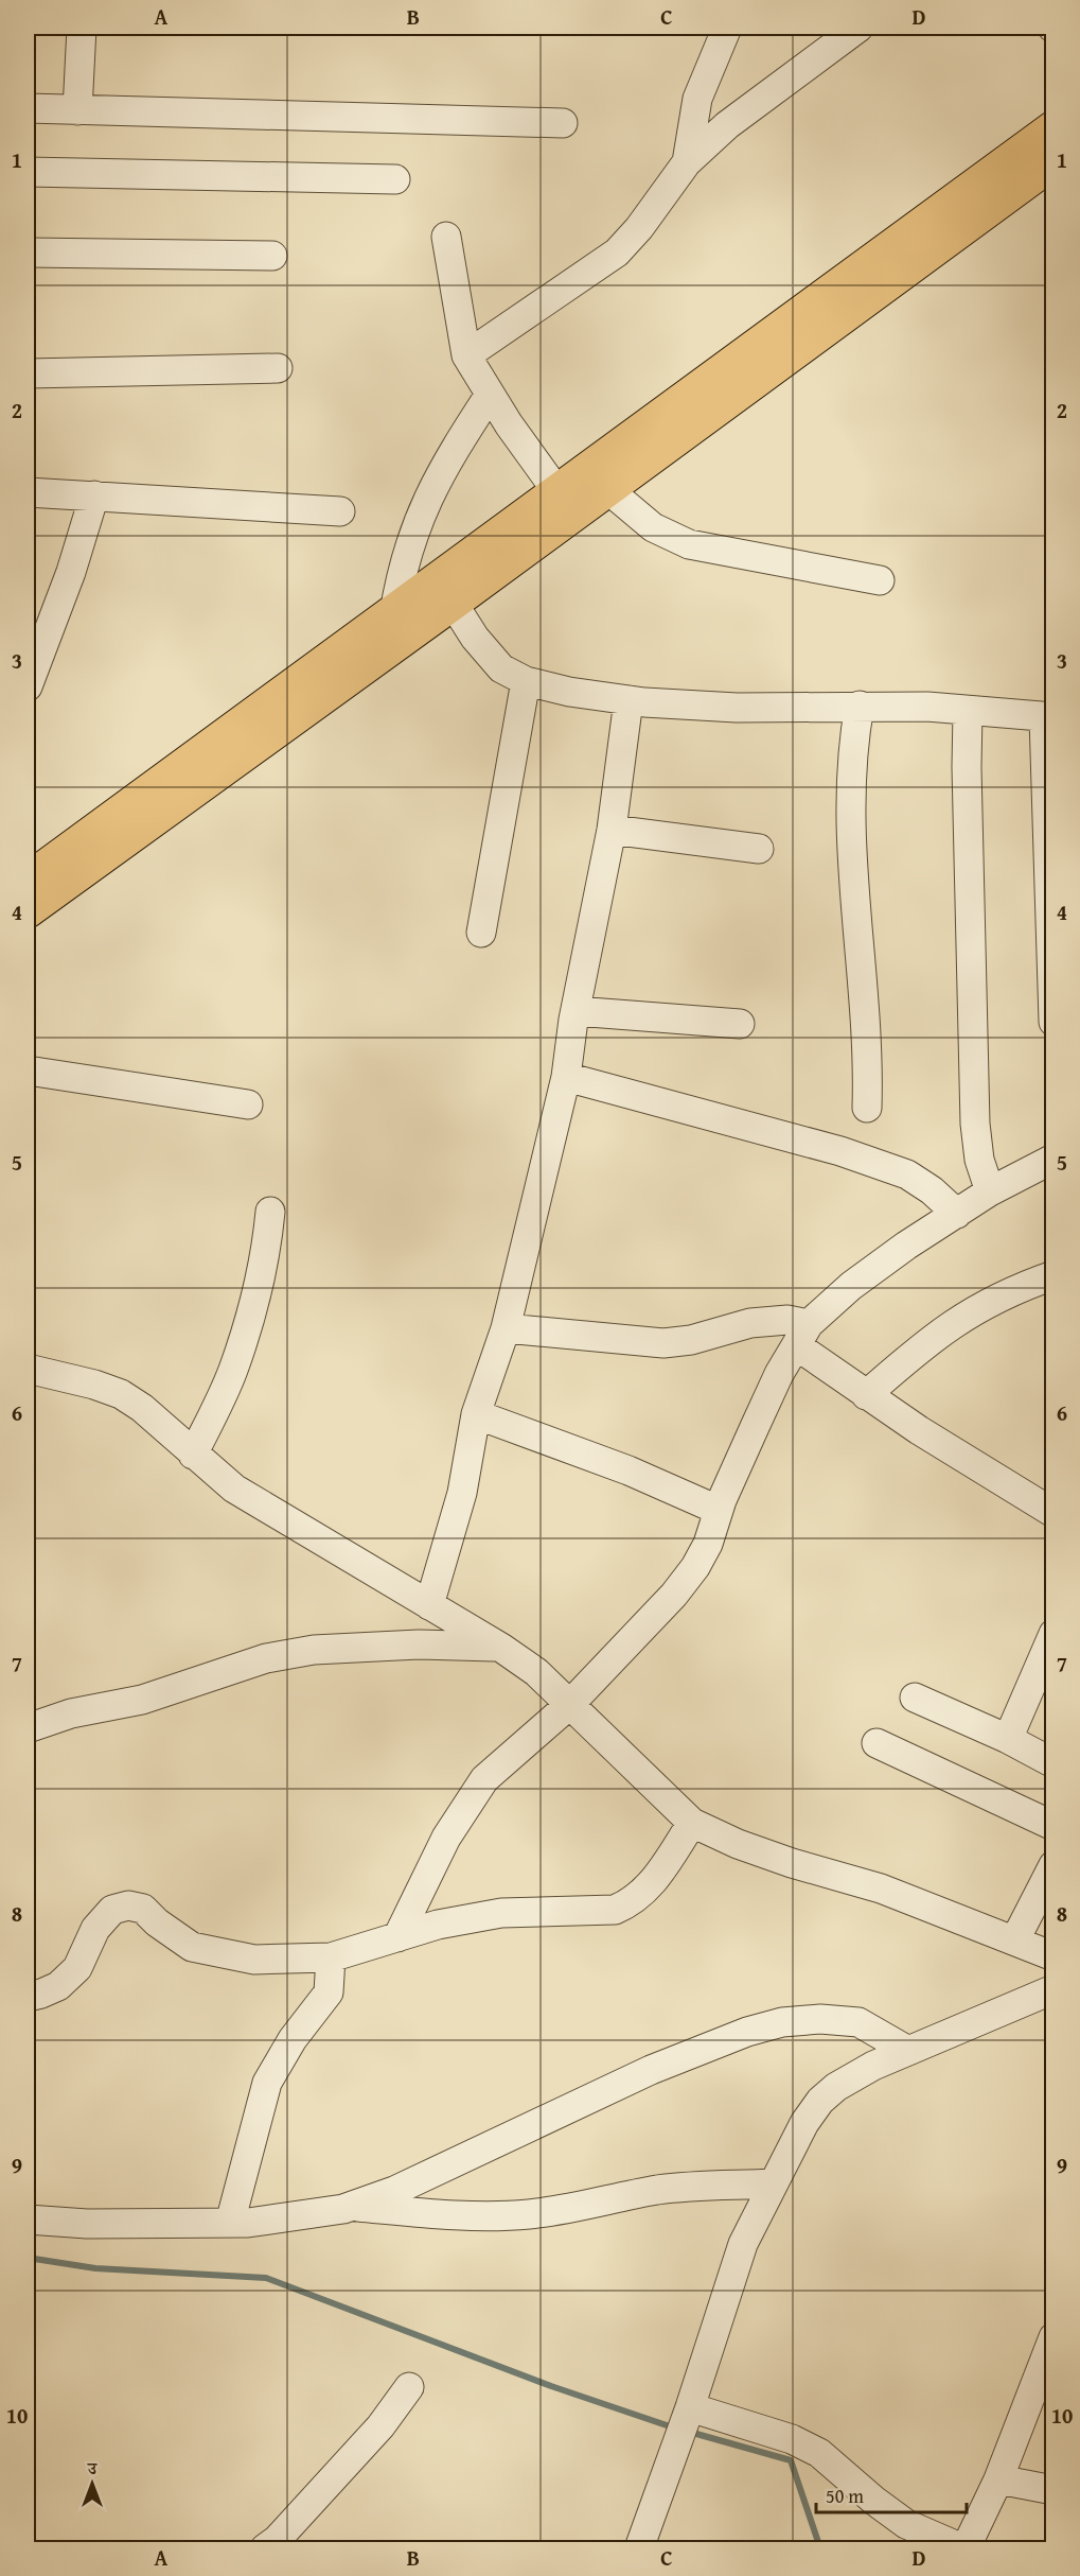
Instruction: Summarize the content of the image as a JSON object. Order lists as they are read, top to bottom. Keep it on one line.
{"scale_bar":"50 m","north":"top","grid":{"columns":["A","B","C","D"],"rows":["1","2","3","4","5","6","7","8","9","10"]}}
